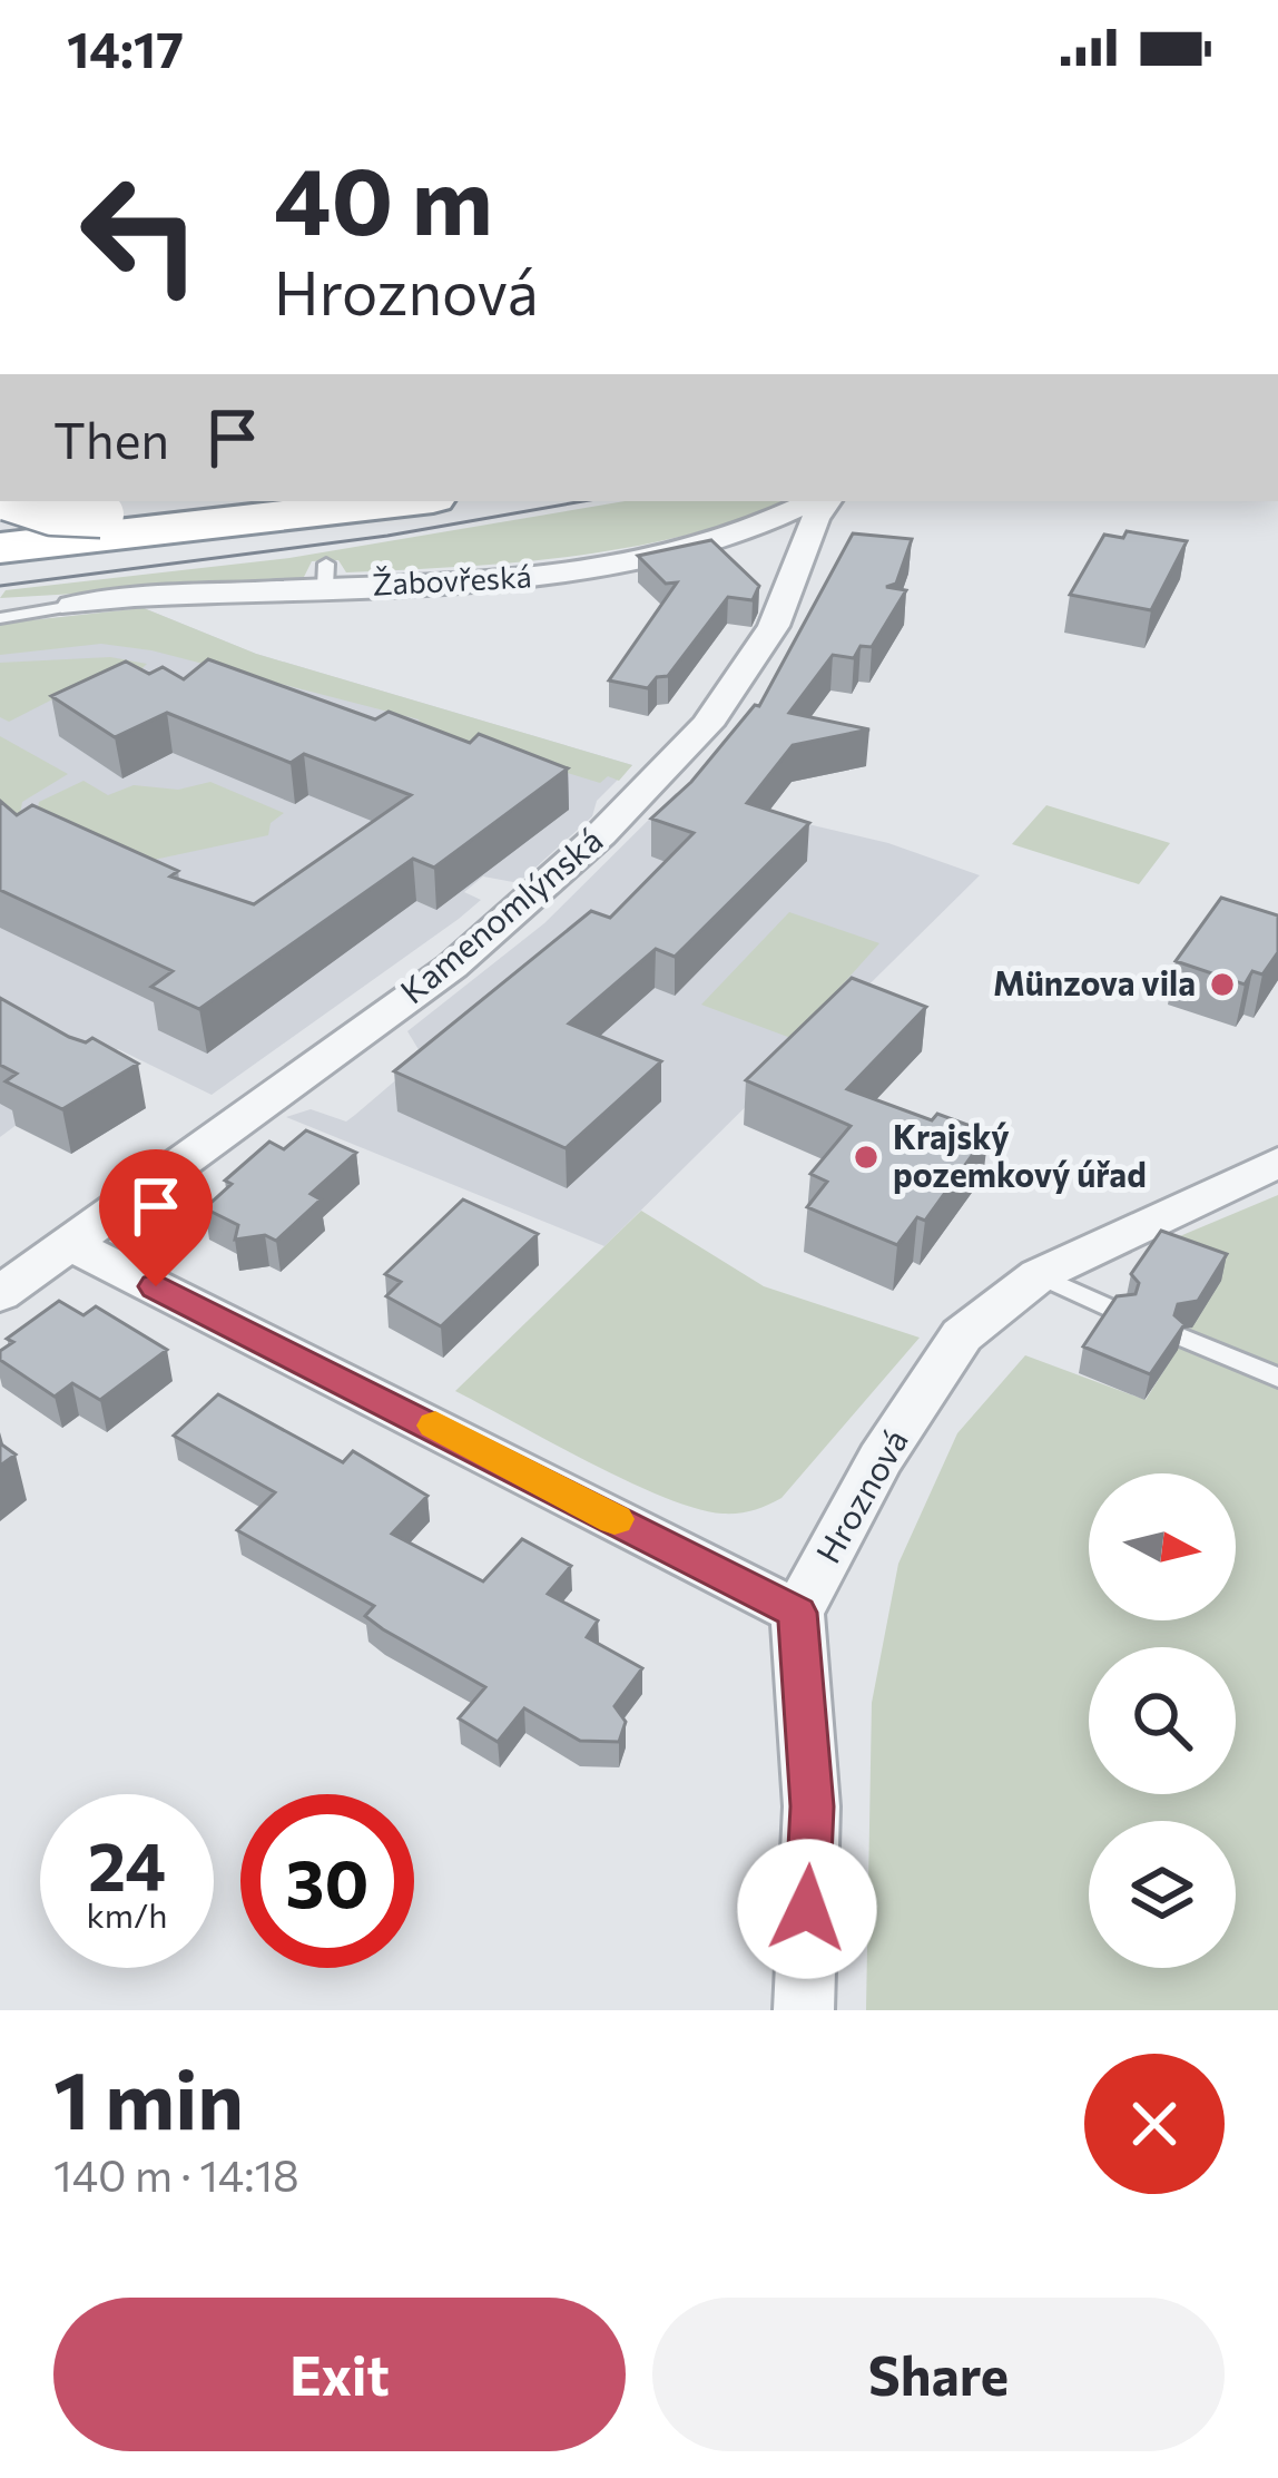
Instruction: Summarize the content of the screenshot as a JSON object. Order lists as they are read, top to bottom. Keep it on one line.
{"streets":{"street":["Žabovřeská","Kamenomlýnská","Hroznová"]},"places":["Münzova vila","Krajský pozemkový úřad"],"north":"right","page":{"status":"14:17","turn":["40 m","Hroznová"],"then":"Then","speed":"24 km/h","limit":"30","heading":["1 min","140 m · 14:18"],"buttons":["Exit","Share"]}}
